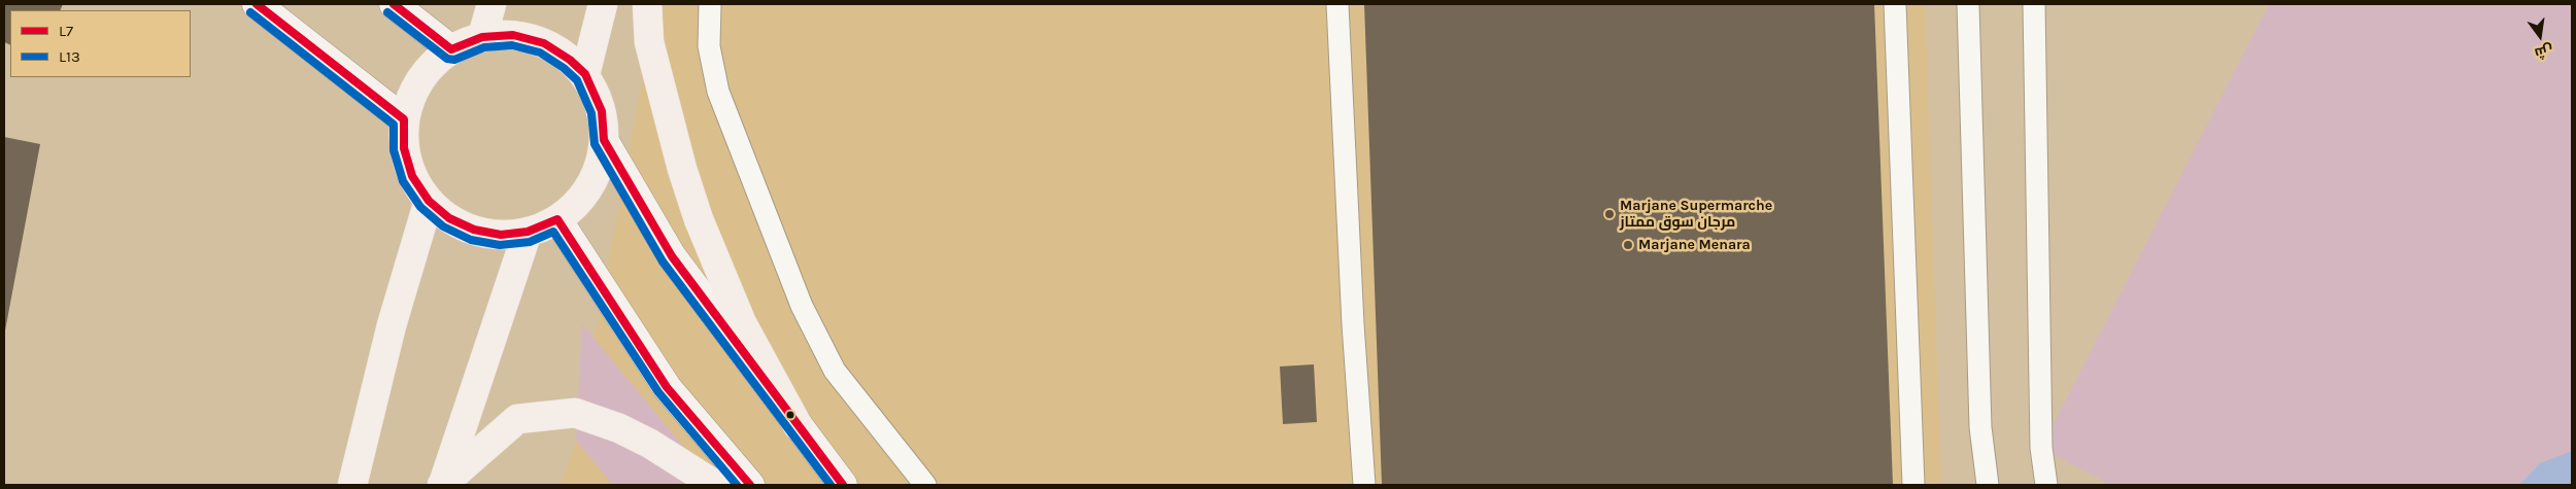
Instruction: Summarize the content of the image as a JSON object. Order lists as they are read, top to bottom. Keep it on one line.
{"places":["Marjane Supermarche مرجان سوق ممتاز","Marjane Menara"],"lines":["transit line L7","transit line L13"],"legend":["L7","L13"],"north":"bottom"}
